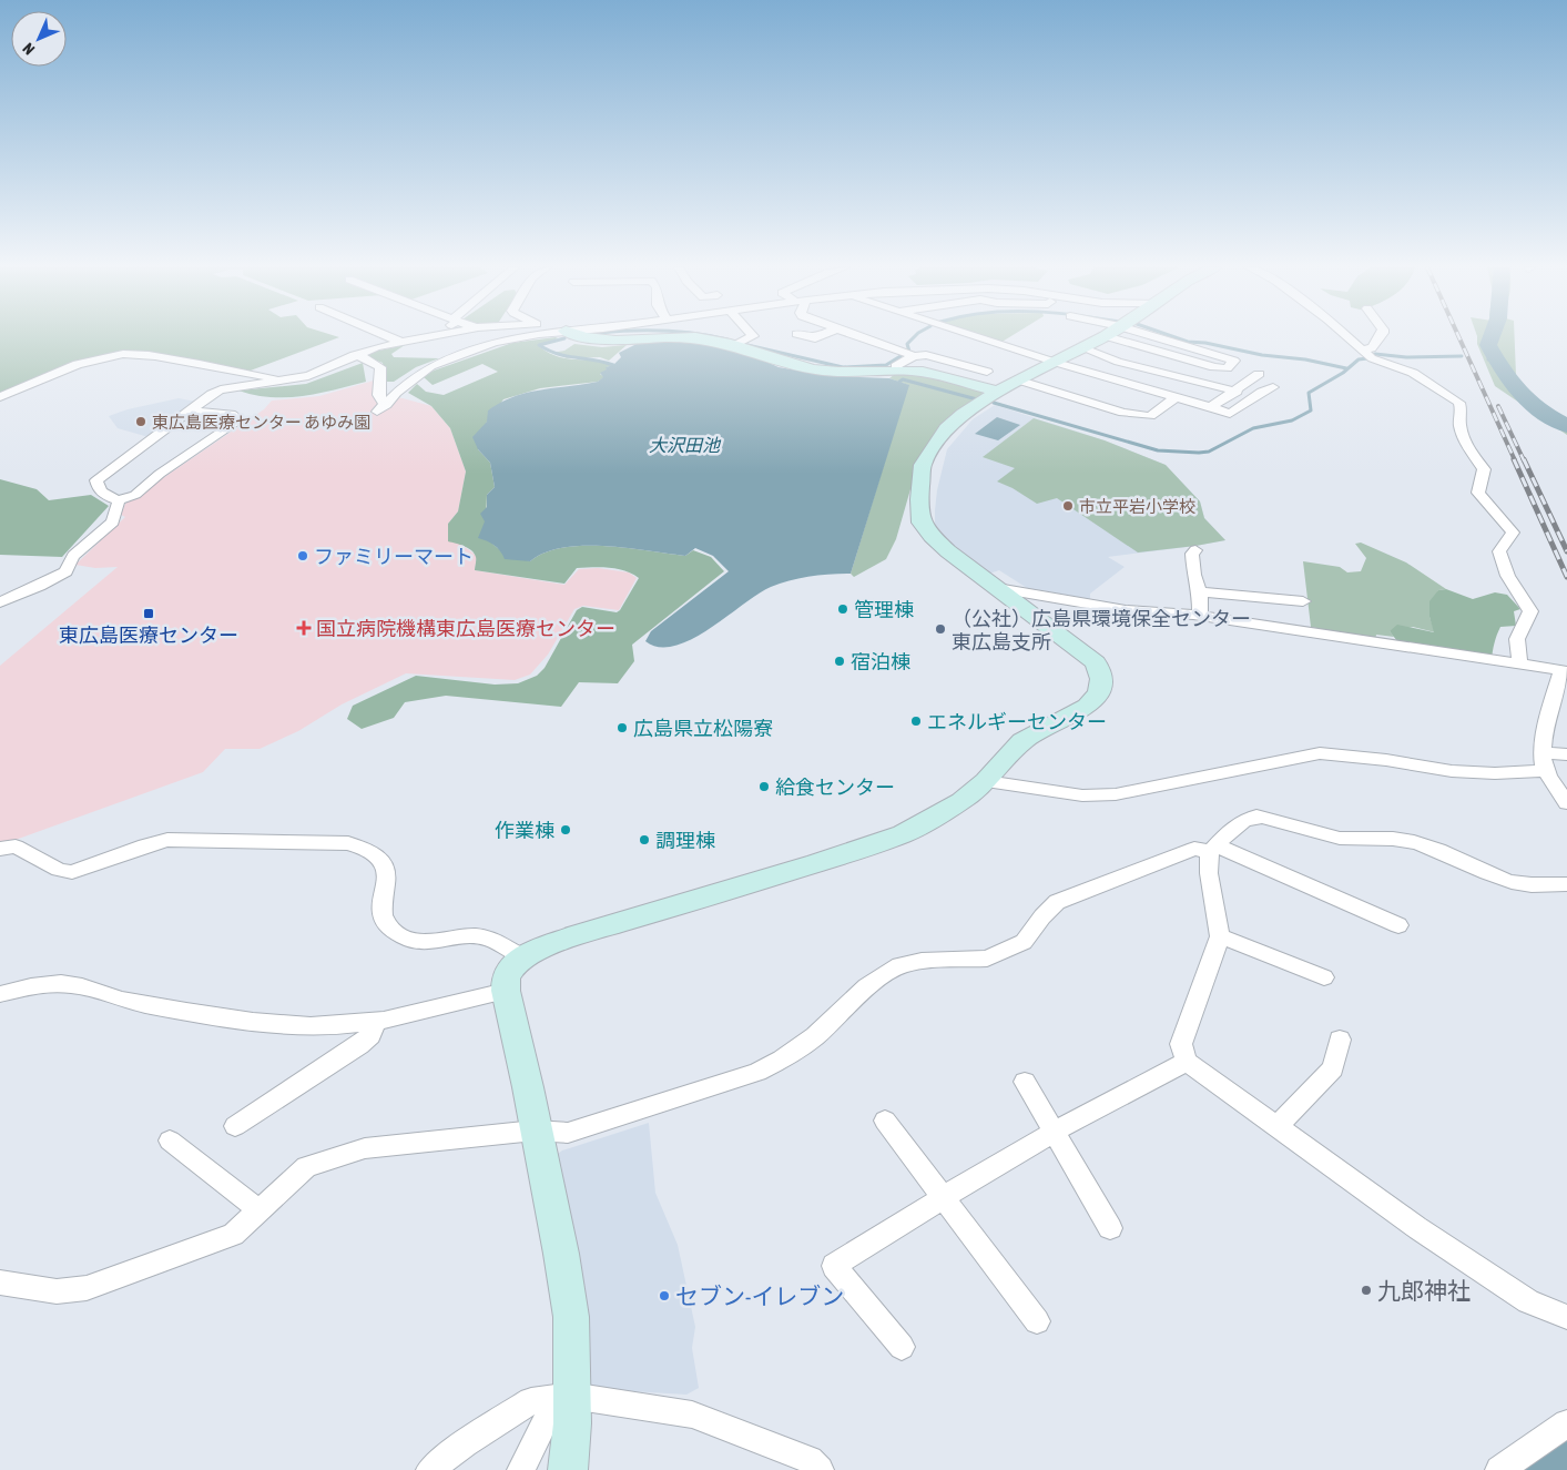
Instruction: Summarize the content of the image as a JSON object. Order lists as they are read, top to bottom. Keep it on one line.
{"water":["大沢田池"],"places":{"other":["東広島医療センター あゆみ園","市立平岩小学校","ファミリーマート","管理棟","（公社）広島県環境保全センター 東広島支所","宿泊棟","エネルギーセンター","広島県立松陽寮","給食センター","作業棟","調理棟","九郎神社","セブン-イレブン"],"transit":["東広島医療センター"],"health":["国立病院機構東広島医療センター"]},"north":"bottom left"}
